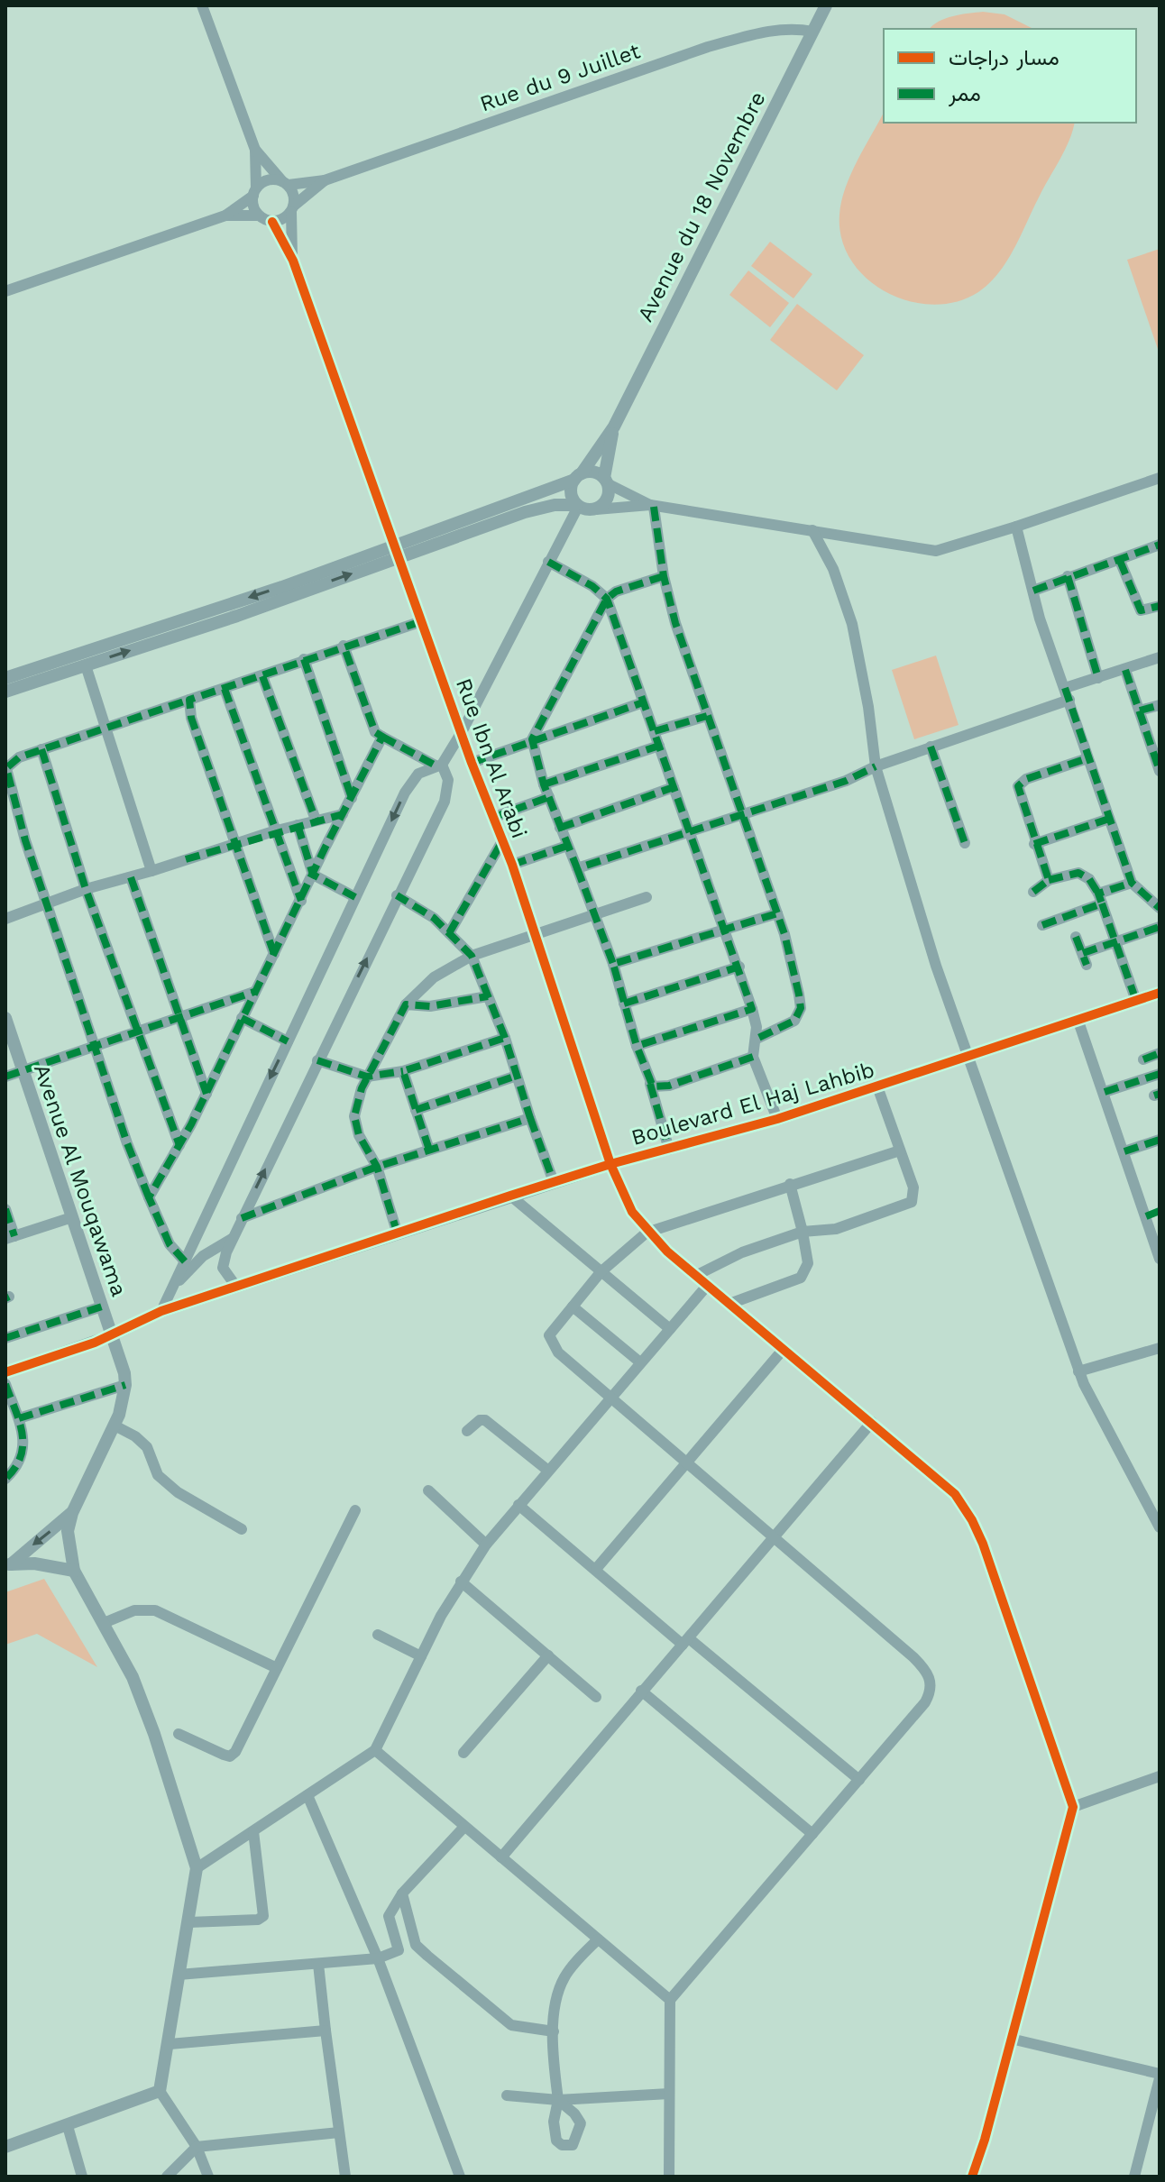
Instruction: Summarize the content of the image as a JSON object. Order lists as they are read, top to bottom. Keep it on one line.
{"streets":{"street":["Rue du 9 Juillet","Avenue du 18 Novembre","Rue Ibn Al Arabi","Boulevard El Haj Lahbib","Avenue Al Mouqawama"]},"crossings":[["Rue du 9 Juillet","Avenue du 18 Novembre"],["Rue du 9 Juillet","Rue Ibn Al Arabi"],["Rue Ibn Al Arabi","Boulevard El Haj Lahbib"],["Boulevard El Haj Lahbib","Avenue Al Mouqawama"]],"legend":["مسار دراجات","ممر"]}
